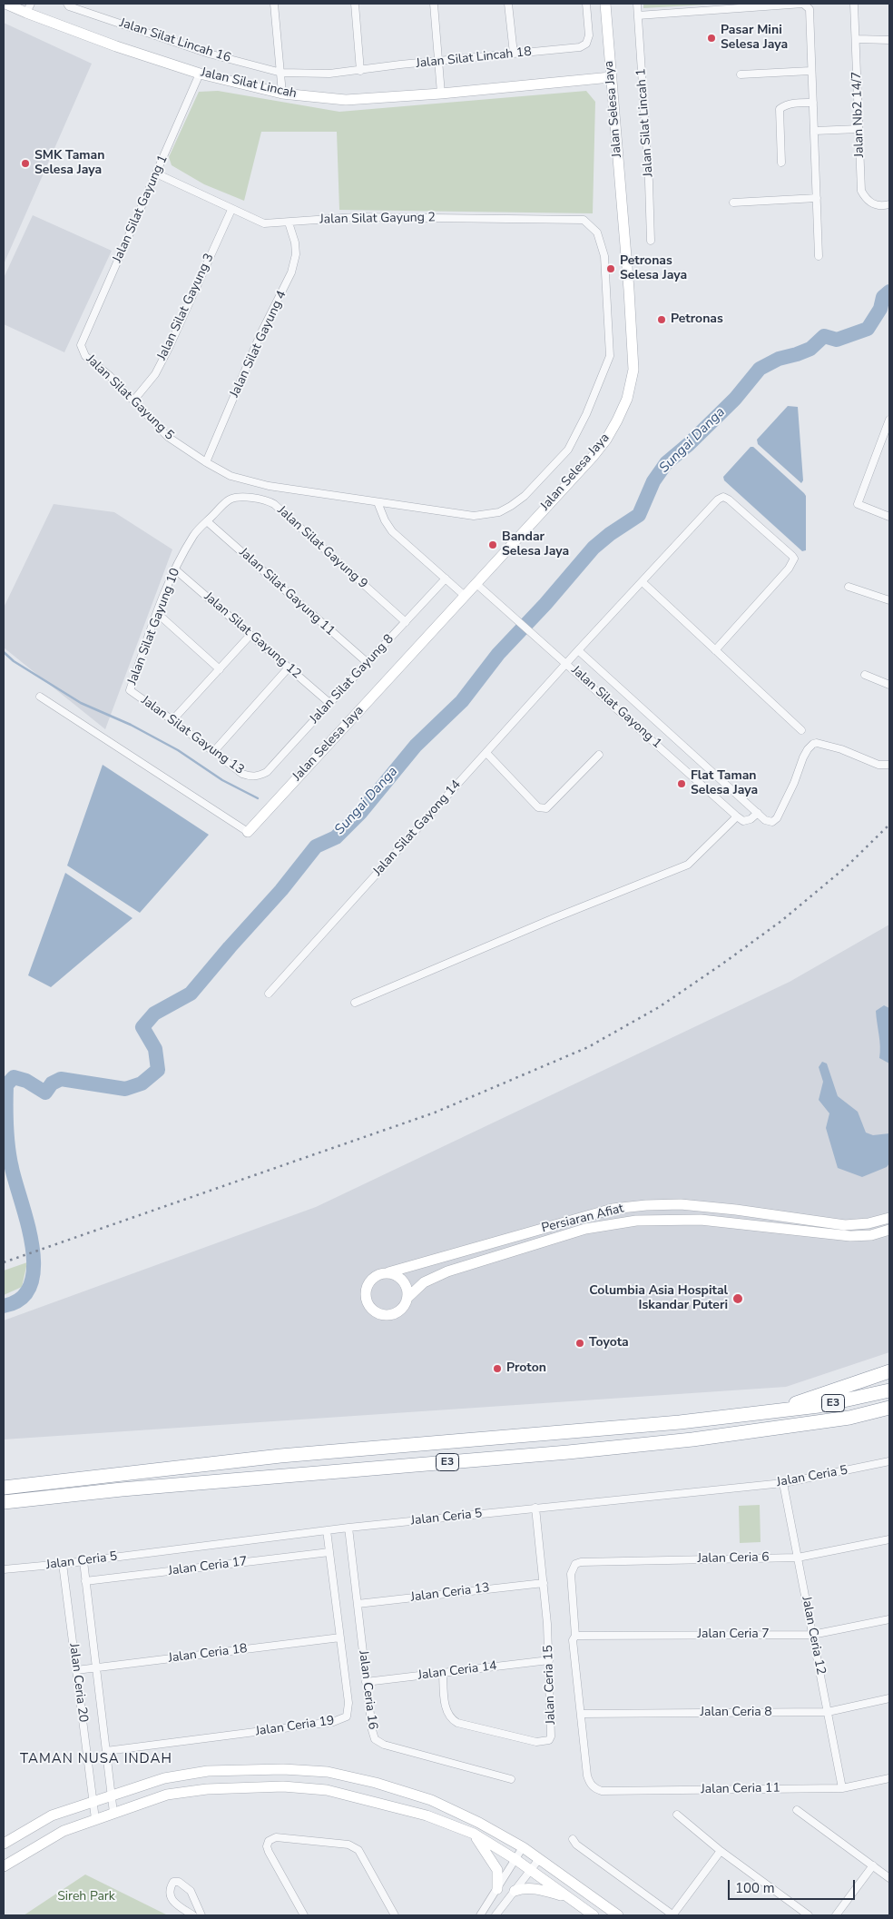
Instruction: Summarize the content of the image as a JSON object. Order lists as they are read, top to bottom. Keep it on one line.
{"streets":{"highway":["E3"],"street":["Jalan Silat Lincah 16","Jalan Silat Lincah 18","Jalan Silat Lincah","Jalan Selesa Jaya","Jalan Nb2 14/7","Jalan Silat Lincah 1","Jalan Silat Gayung 1","Jalan Silat Gayung 2","Jalan Silat Gayung 3","Jalan Silat Gayung 4","Jalan Silat Gayung 5","Jalan Silat Gayung 9","Jalan Silat Gayung 11","Jalan Silat Gayung 10","Jalan Silat Gayung 12","Jalan Silat Gayung 8","Jalan Silat Gayong 1","Jalan Silat Gayung 13","Jalan Silat Gayong 14","Persiaran Afiat","Jalan Ceria 5","Jalan Ceria 6","Jalan Ceria 17","Jalan Ceria 13","Jalan Ceria 7","Jalan Ceria 12","Jalan Ceria 18","Jalan Ceria 14","Jalan Ceria 20","Jalan Ceria 15","Jalan Ceria 16","Jalan Ceria 8","Jalan Ceria 19","Jalan Ceria 11"]},"crossings":[["Jalan Silat Lincah 16","Jalan Silat Lincah 18"],["Jalan Silat Lincah","Jalan Selesa Jaya"],["Jalan Silat Lincah","Jalan Silat Gayung 1"],["Jalan Selesa Jaya","Jalan Silat Gayong 1"],["Jalan Silat Gayung 1","Jalan Silat Gayung 2"],["Jalan Silat Gayung 1","Jalan Silat Gayung 5"],["Jalan Silat Gayung 2","Jalan Silat Gayung 3"],["Jalan Silat Gayung 2","Jalan Silat Gayung 4"],["Jalan Silat Gayung 2","Jalan Silat Gayung 5"],["Jalan Silat Gayung 3","Jalan Silat Gayung 5"],["Jalan Silat Gayung 4","Jalan Silat Gayung 5"],["Jalan Silat Gayung 9","Jalan Silat Gayung 10"],["Jalan Silat Gayung 9","Jalan Silat Gayung 8"],["Jalan Silat Gayung 11","Jalan Silat Gayung 10"],["Jalan Silat Gayung 11","Jalan Silat Gayung 8"],["Jalan Silat Gayung 10","Jalan Silat Gayung 12"],["Jalan Silat Gayung 10","Jalan Silat Gayung 13"],["Jalan Silat Gayung 12","Jalan Silat Gayung 8"],["Jalan Silat Gayung 8","Jalan Silat Gayung 13"],["Jalan Silat Gayong 1","Jalan Silat Gayong 14"],["Jalan Ceria 5","Jalan Ceria 12"],["Jalan Ceria 5","Jalan Ceria 20"],["Jalan Ceria 5","Jalan Ceria 15"],["Jalan Ceria 5","Jalan Ceria 16"],["Jalan Ceria 5","Jalan Ceria 19"],["Jalan Ceria 6","Jalan Ceria 7"],["Jalan Ceria 6","Jalan Ceria 12"],["Jalan Ceria 17","Jalan Ceria 20"],["Jalan Ceria 17","Jalan Ceria 19"],["Jalan Ceria 13","Jalan Ceria 15"],["Jalan Ceria 13","Jalan Ceria 16"],["Jalan Ceria 7","Jalan Ceria 12"],["Jalan Ceria 12","Jalan Ceria 8"],["Jalan Ceria 12","Jalan Ceria 11"],["Jalan Ceria 18","Jalan Ceria 20"],["Jalan Ceria 18","Jalan Ceria 19"],["Jalan Ceria 14","Jalan Ceria 15"],["Jalan Ceria 14","Jalan Ceria 16"],["Jalan Ceria 20","Jalan Ceria 19"],["Jalan Ceria 8","Jalan Ceria 11"]],"districts":["TAMAN NUSA INDAH"],"water":["Sungai Danga"],"parks":["Sireh Park"],"places":["Pasar Mini Selesa Jaya","SMK Taman Selesa Jaya","Petronas Selesa Jaya","Petronas","Bandar Selesa Jaya","Flat Taman Selesa Jaya","Columbia Asia Hospital Iskandar Puteri","Toyota","Proton"],"scale_bar":"100 m"}
